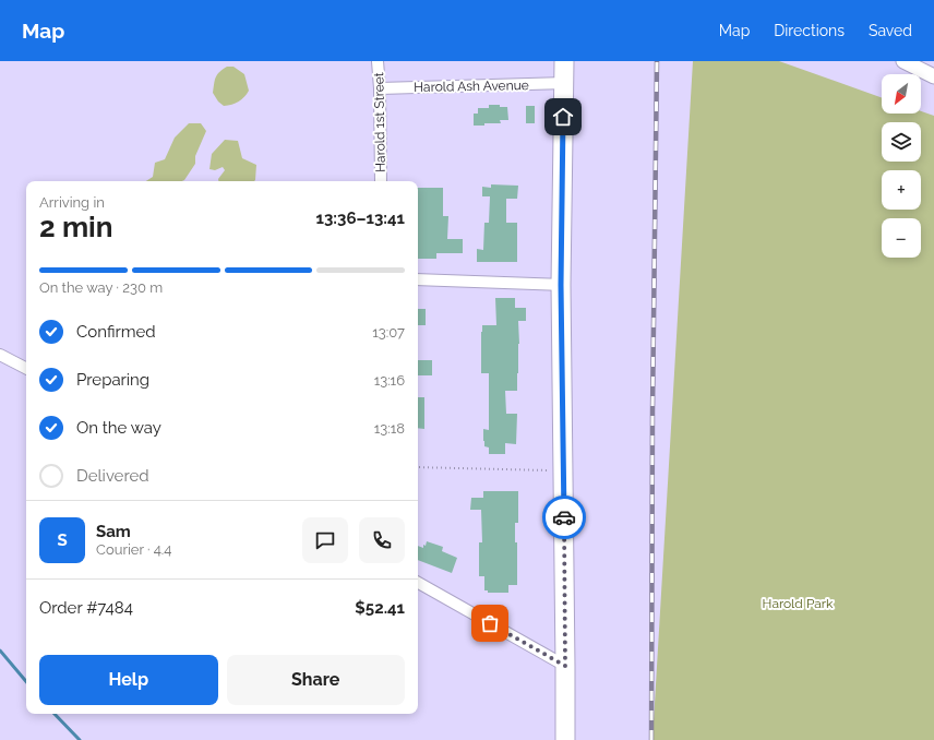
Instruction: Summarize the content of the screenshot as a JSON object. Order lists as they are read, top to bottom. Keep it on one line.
{"streets":{"street":["Harold Ash Avenue","Harold 1st Street"]},"crossings":[["Harold Ash Avenue","Harold 1st Street"]],"parks":["Harold Park"],"north":"bottom left","page":{"header":"Map","nav":["Map","Directions","Saved"],"map_buttons":["+","−"],"heading":["2 min","Arriving in","13:36–13:41"],"panel":["Sam","Courier · 4.4","Order #7484","$52.41"],"bar":"On the way · 230 m","list":[["Confirmed","13:07"],["Preparing","13:16"],["On the way","13:18"],"Delivered"],"round":"S","buttons":["Help","Share"]}}
